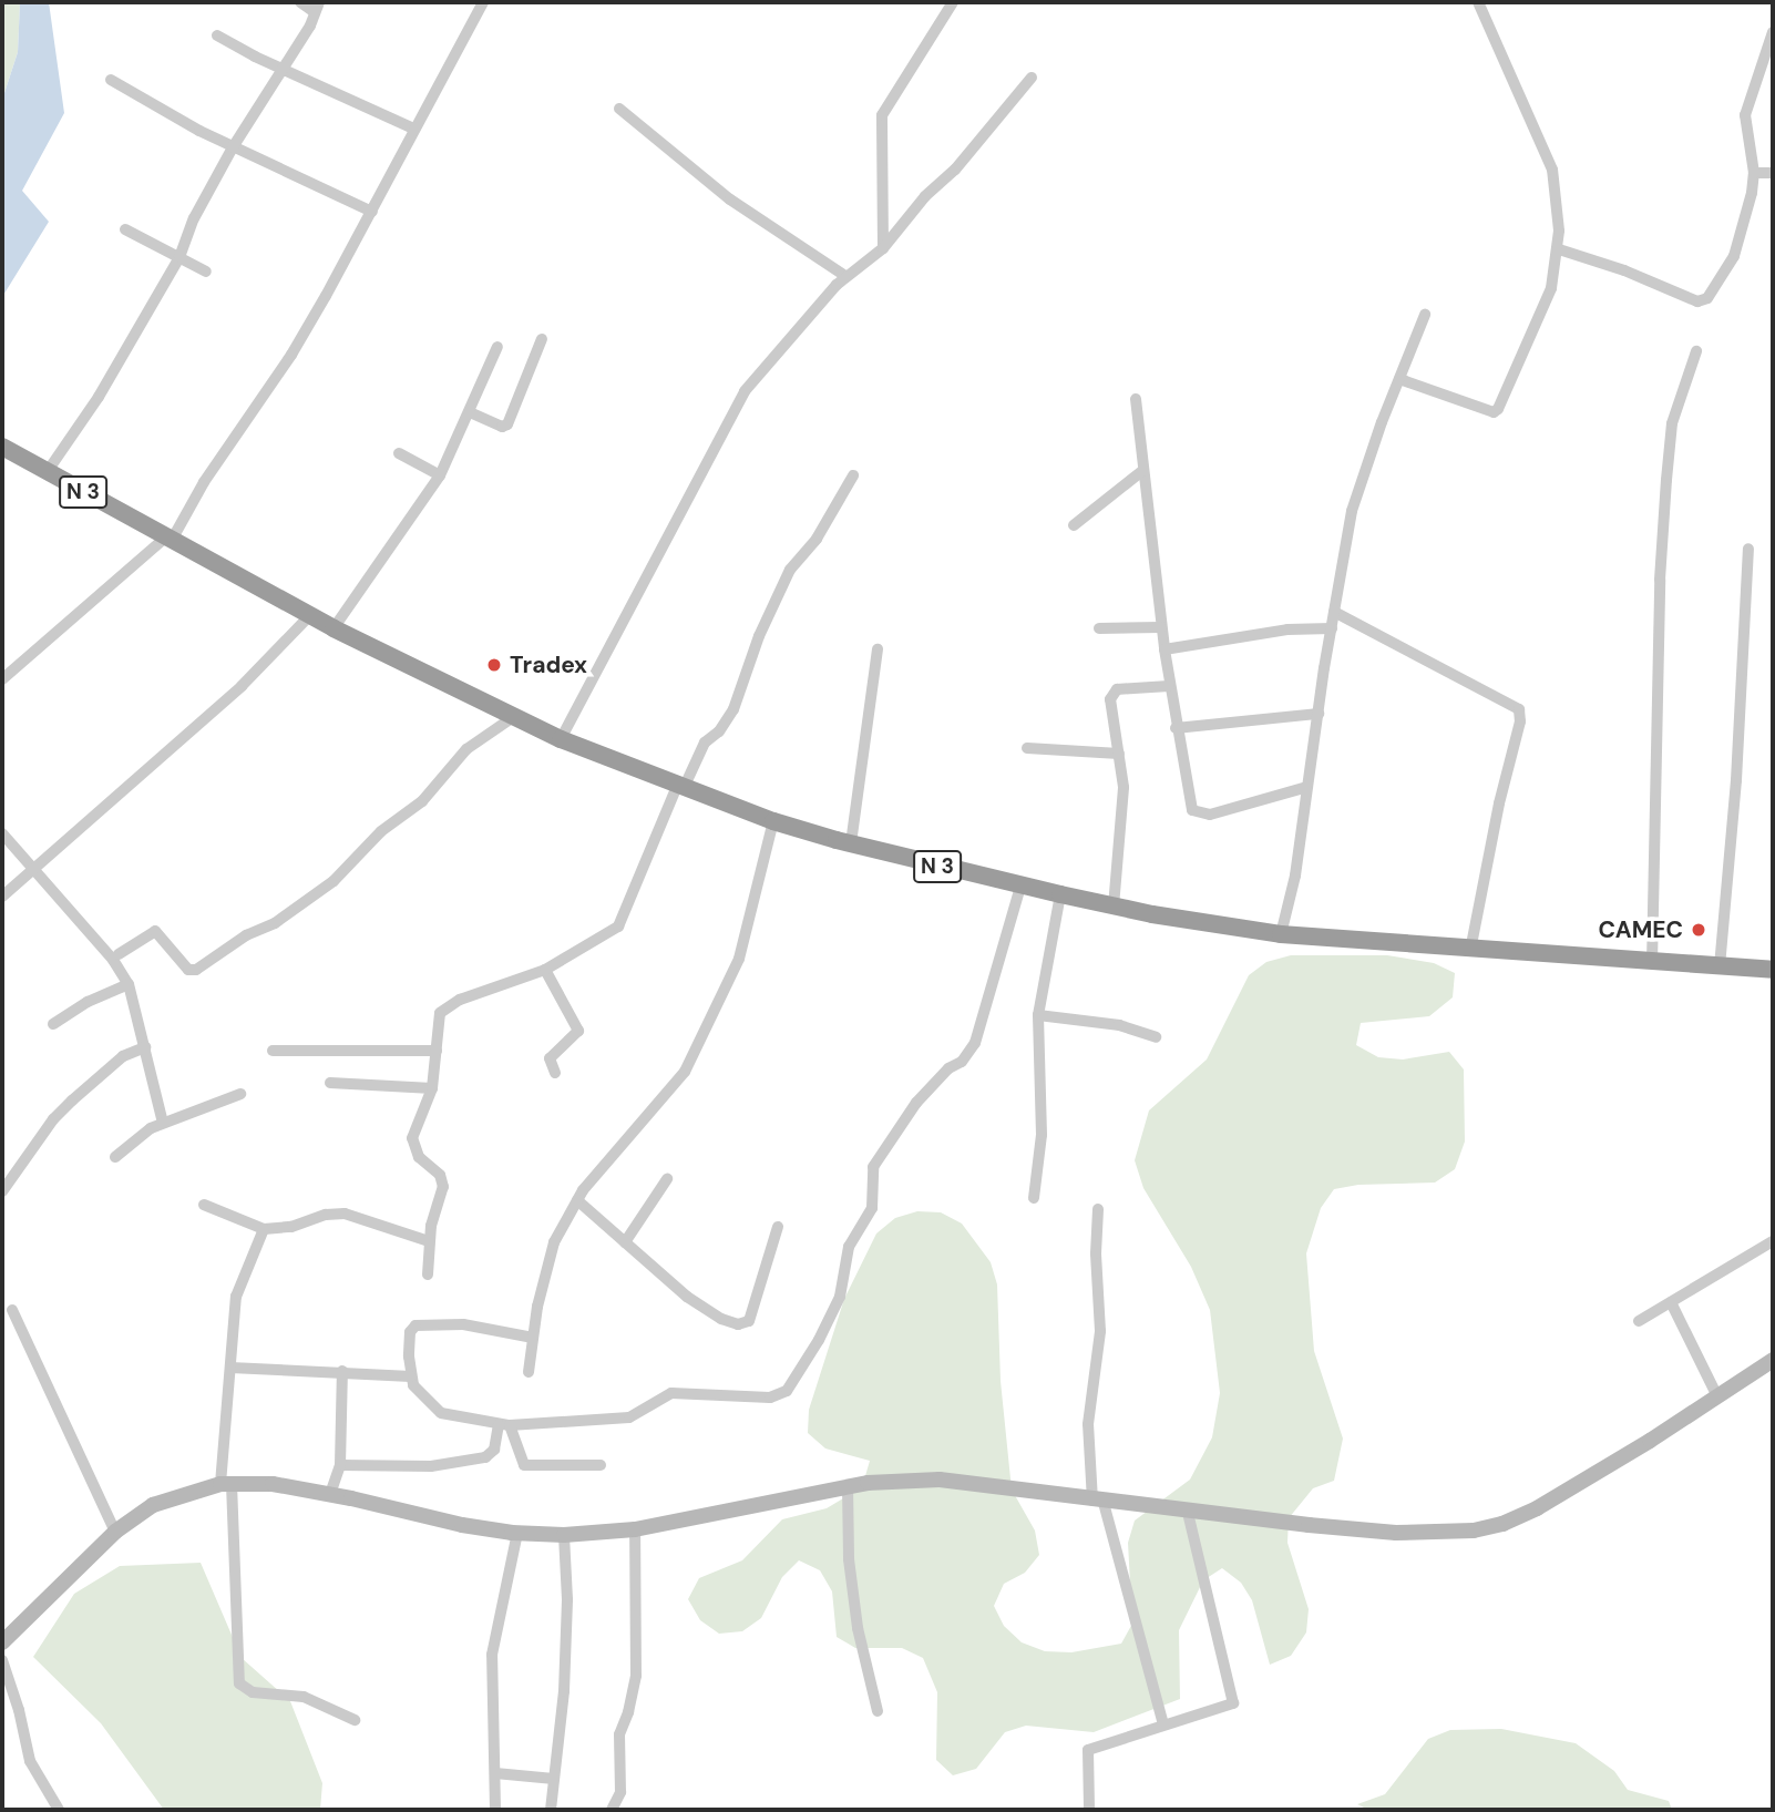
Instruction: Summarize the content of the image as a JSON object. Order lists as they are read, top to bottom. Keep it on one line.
{"streets":{"highway":["N 3"]},"places":["Tradex","CAMEC"]}
